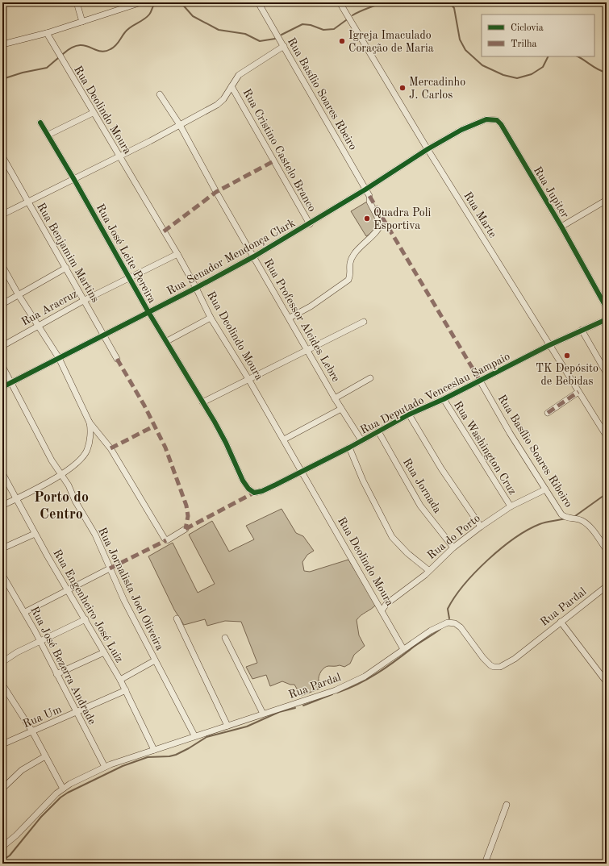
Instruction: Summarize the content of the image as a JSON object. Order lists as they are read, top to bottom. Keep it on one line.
{"streets":{"street":["Rua Basílio Soares Rbeiro","Rua Deolindo Moura","Rua Cristino Castelo Branco","Rua Jupiter","Rua Marte","Rua Benjamim Martins","Rua José Leite Pereira","Rua Senador Mendonça Clark","Rua Aracruz","Rua Professor Alcides Lebre","Rua Deputado Venceslau Sampaio","Rua Washington Cruz","Rua Basílio Soares Ribeiro","Rua Jornada","Rua do Porto","Rua Jornalista Joel Oliveira","Rua Engenheiro José Luiz","Rua Pardal","Rua José Bezerra Andrade","Rua Um"]},"crossings":[["Rua Basílio Soares Rbeiro","Rua Senador Mendonça Clark"],["Rua Basílio Soares Rbeiro","Rua Professor Alcides Lebre"],["Rua Deolindo Moura","Rua Senador Mendonça Clark"],["Rua Deolindo Moura","Rua Aracruz"],["Rua Deolindo Moura","Rua Deputado Venceslau Sampaio"],["Rua Deolindo Moura","Rua do Porto"],["Rua Deolindo Moura","Rua Pardal"],["Rua Cristino Castelo Branco","Rua Senador Mendonça Clark"],["Rua Jupiter","Rua Senador Mendonça Clark"],["Rua Marte","Rua Senador Mendonça Clark"],["Rua Marte","Rua Deputado Venceslau Sampaio"],["Rua Benjamim Martins","Rua Senador Mendonça Clark"],["Rua Benjamim Martins","Rua Aracruz"],["Rua José Leite Pereira","Rua Senador Mendonça Clark"],["Rua José Leite Pereira","Rua Aracruz"],["Rua José Leite Pereira","Rua Deputado Venceslau Sampaio"],["Rua Senador Mendonça Clark","Rua Professor Alcides Lebre"],["Rua Senador Mendonça Clark","Rua Jornalista Joel Oliveira"],["Rua Professor Alcides Lebre","Rua Deputado Venceslau Sampaio"],["Rua Deputado Venceslau Sampaio","Rua Washington Cruz"],["Rua Deputado Venceslau Sampaio","Rua Basílio Soares Ribeiro"],["Rua Deputado Venceslau Sampaio","Rua Jornada"],["Rua Washington Cruz","Rua do Porto"],["Rua Basílio Soares Ribeiro","Rua do Porto"],["Rua Jornada","Rua do Porto"],["Rua Jornalista Joel Oliveira","Rua Pardal"],["Rua Engenheiro José Luiz","Rua Pardal"],["Rua Engenheiro José Luiz","Rua Um"],["Rua Pardal","Rua José Bezerra Andrade"],["Rua José Bezerra Andrade","Rua Um"]],"districts":["Porto do Centro"],"places":["Igreja Imaculado Coração de Maria","Mercadinho J. Carlos","Quadra Poli Esportiva","TK Depósito de Bebidas"],"legend":["Ciclovia","Trilha"]}
